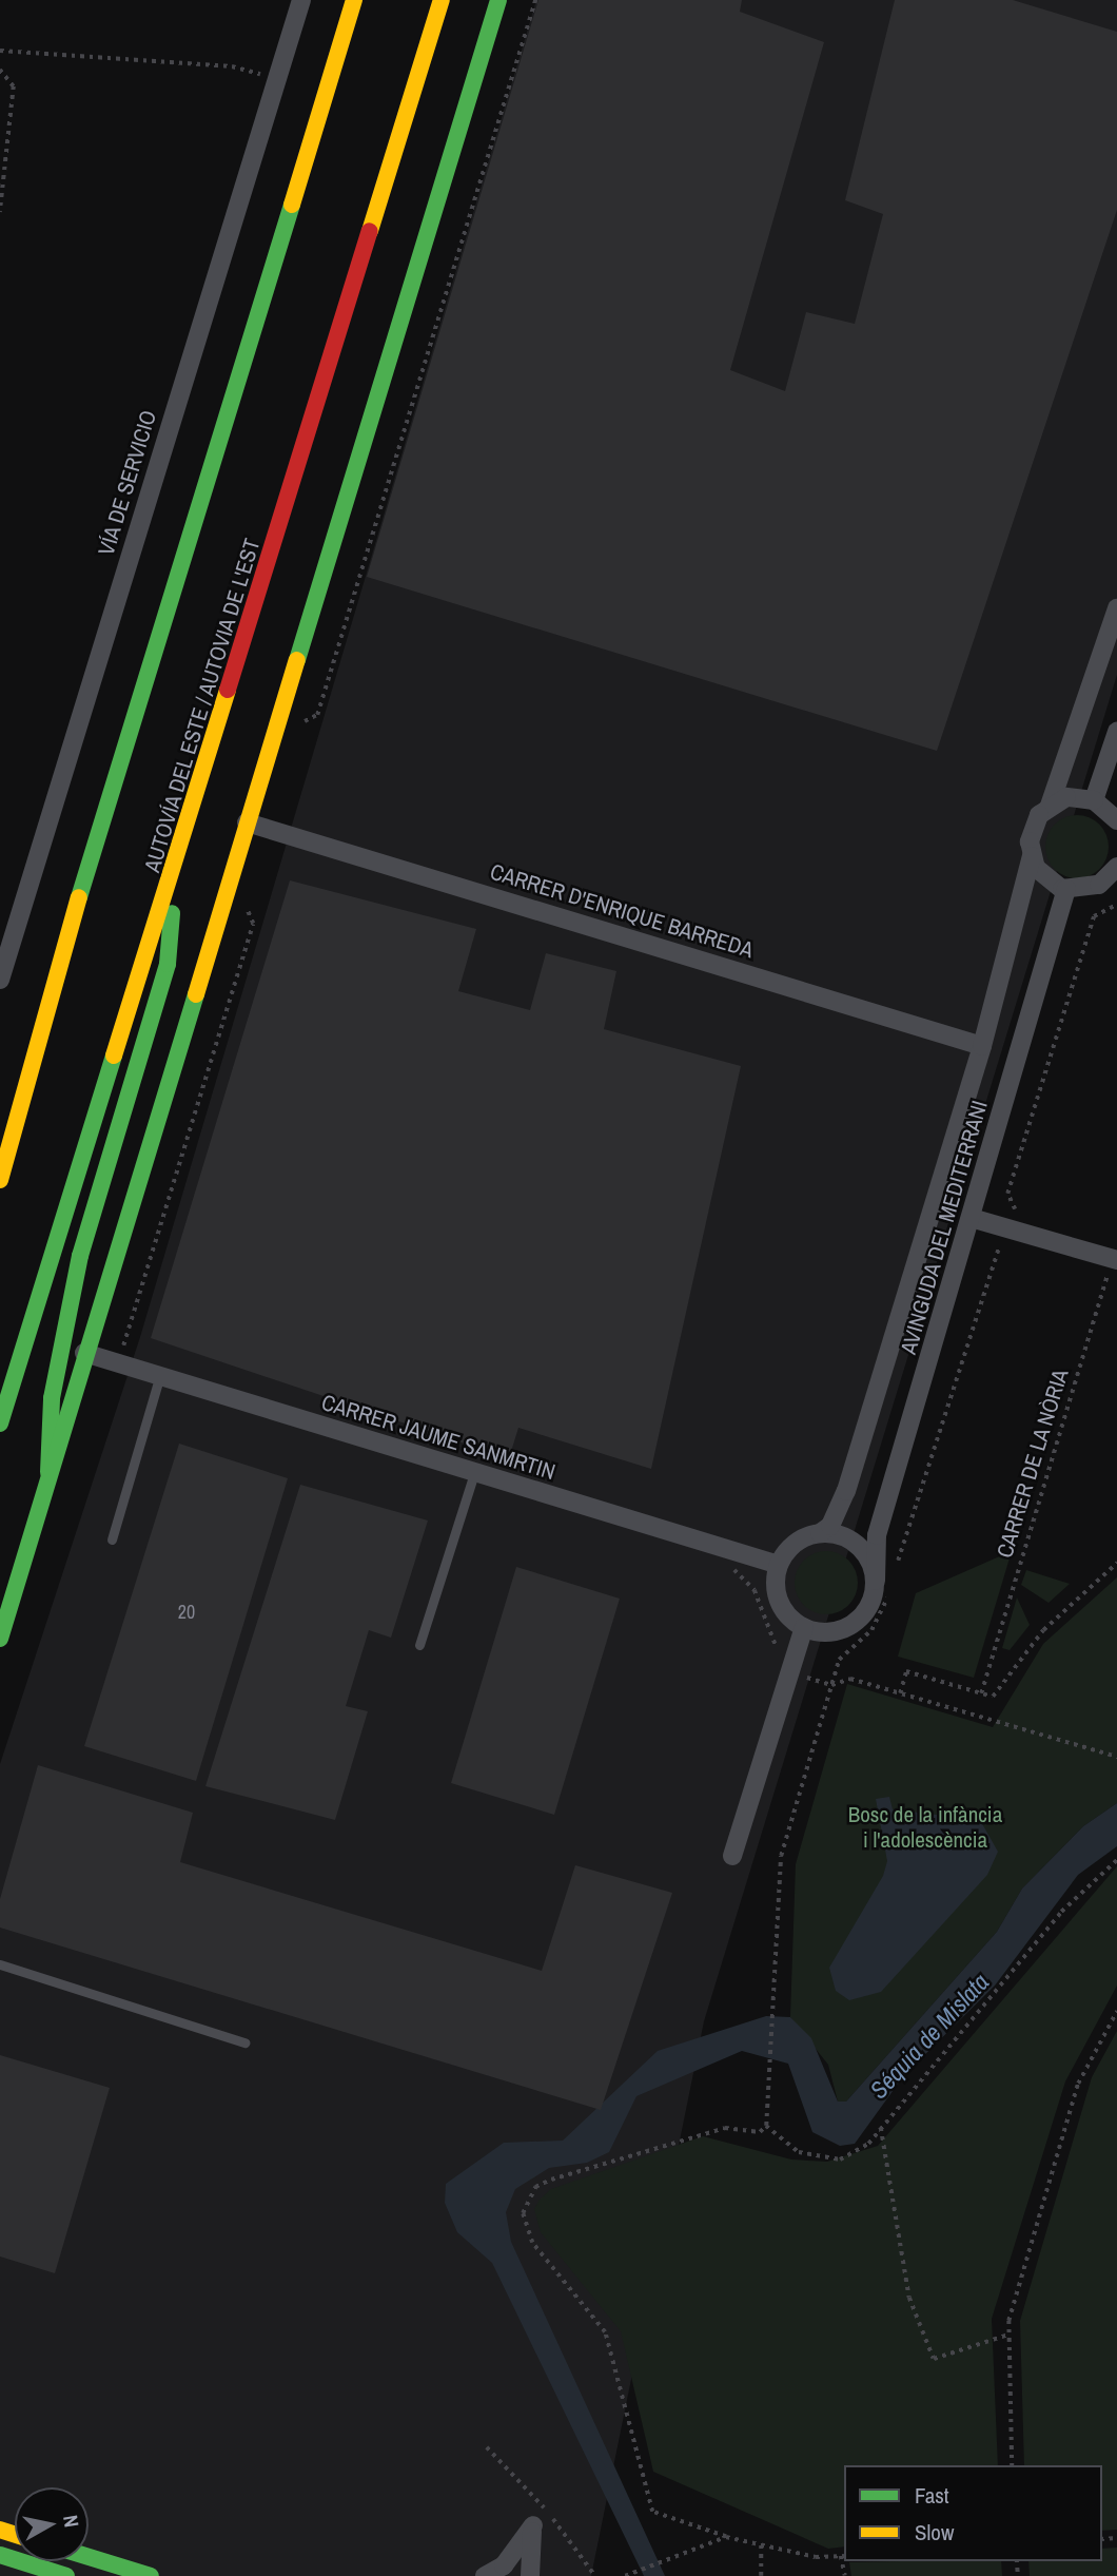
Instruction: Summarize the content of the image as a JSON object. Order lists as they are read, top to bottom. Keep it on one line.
{"streets":{"main road":["AUTOVÍA DEL ESTE / AUTOVIA DE L'EST"],"street":["VÍA DE SERVICIO","CARRER D'ENRIQUE BARREDA","AVINGUDA DEL MEDITERRANI","CARRER JAUME SANMRTIN"],"path":["CARRER DE LA NÒRIA"]},"crossings":[["CARRER D'ENRIQUE BARREDA","AVINGUDA DEL MEDITERRANI"],["AVINGUDA DEL MEDITERRANI","CARRER JAUME SANMRTIN"]],"water":["Séquia de Mislata"],"parks":["Bosc de la infància i l'adolescència"],"house_numbers":["20"],"legend":["Fast","Slow"],"north":"right"}
